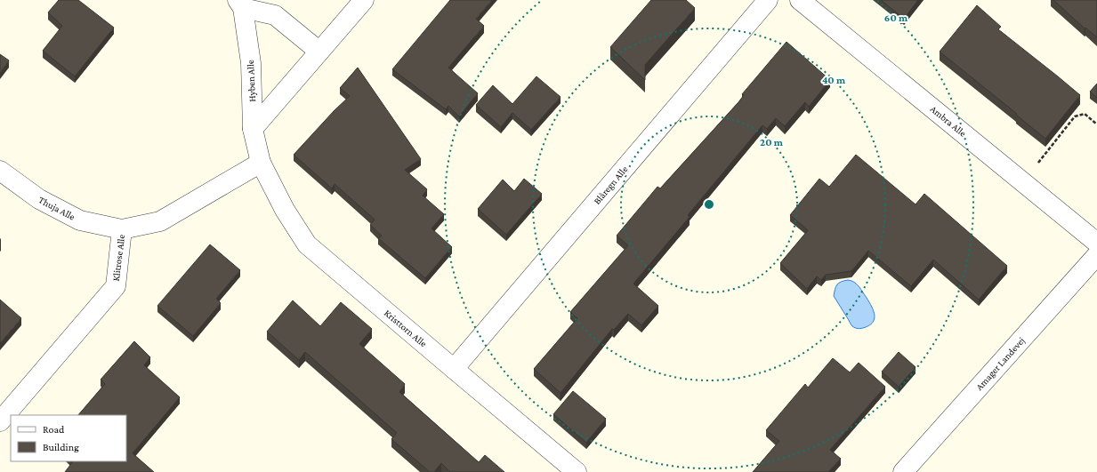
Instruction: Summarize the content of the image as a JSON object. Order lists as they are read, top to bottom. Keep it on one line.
{"streets":{"street":["Hyben Alle","Ambra Alle","Blåregn Alle","Thuja Alle","Klitrose Alle","Kristtorn Alle","Amager Landevej"]},"crossings":[["Hyben Alle","Klitrose Alle"],["Hyben Alle","Kristtorn Alle"],["Blåregn Alle","Kristtorn Alle"],["Thuja Alle","Klitrose Alle"],["Klitrose Alle","Kristtorn Alle"]],"legend":["Road","Building"],"rings":["60 m","40 m","20 m"]}
